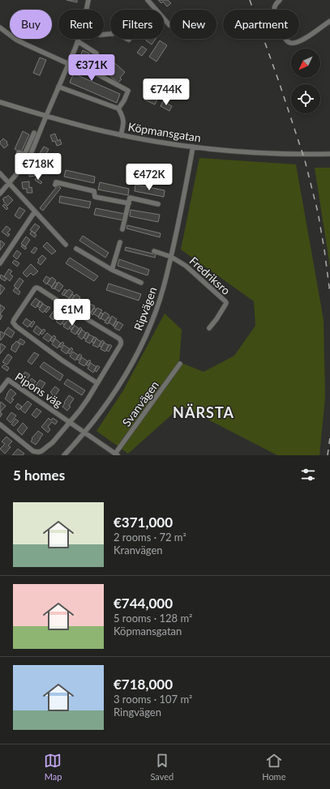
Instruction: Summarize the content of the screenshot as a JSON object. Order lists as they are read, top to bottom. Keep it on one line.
{"streets":{"street":["Köpmansgatan","Fredriksro","Ripvägen","Pipons väg","Svanvägen"]},"crossings":[["Köpmansgatan","Ripvägen"],["Fredriksro","Ripvägen"],["Ripvägen","Pipons väg"],["Pipons väg","Svanvägen"]],"districts":["NÄRSTA"],"north":"bottom left","page":{"chip":["Buy","Rent","Filters","New","Apartment"],"price":["€371K","€744K","€718K","€472K","€1M"],"heading":"5 homes","list":[{"name":"€371,000","note":"2 rooms · 72 m² · Kranvägen"},{"name":"€744,000","note":"5 rooms · 128 m² · Köpmansgatan"},{"name":"€718,000","note":"3 rooms · 107 m² · Ringvägen"}],"tabs":["Map","Saved","Home"]}}
